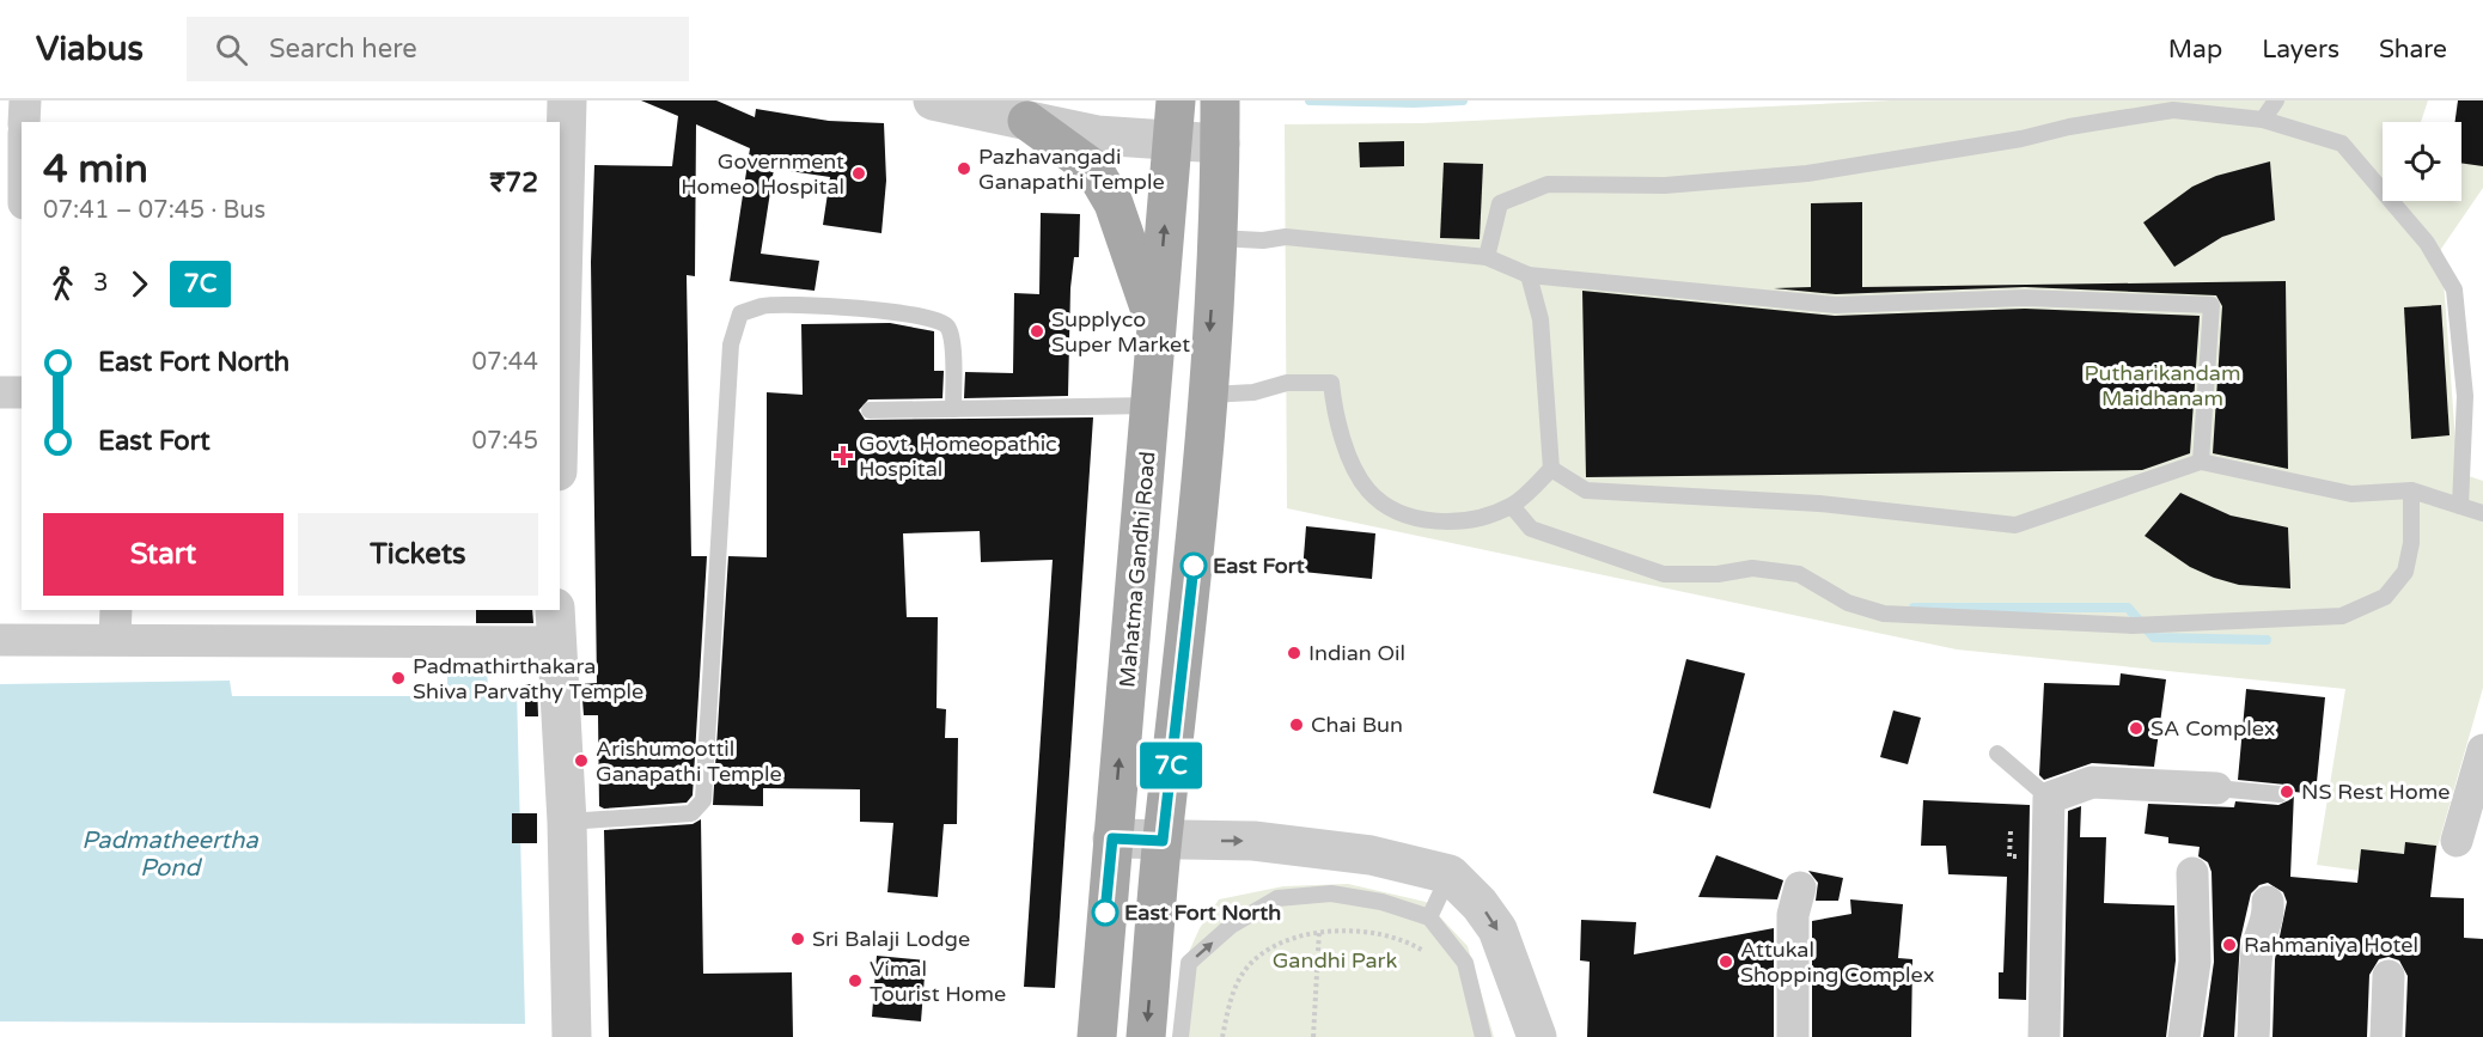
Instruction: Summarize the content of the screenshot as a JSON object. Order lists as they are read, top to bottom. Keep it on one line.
{"streets":{"main road":["Mahatma Gandhi Road"]},"water":["Padmatheertha Pond"],"parks":["Putharikandam Maidhanam","Gandhi Park"],"places":{"other":["Pazhavangadi Ganapathi Temple","Government Homeo Hospital","Supplyco Super Market","East Fort","Indian Oil","Padmathirthakara Shiva Parvathy Temple","Chai Bun","SA Complex","Arishumoottil Ganapathi Temple","NS Rest Home","East Fort North","Sri Balaji Lodge","Rahmaniya Hotel","Attukal Shopping Complex","Vimal Tourist Home"],"health":["Govt. Homeopathic Hospital"]},"lines":["bus line 7C"],"page":{"header":"Viabus","search":"Search here","nav":["Map","Layers","Share"],"on_map":"7C","heading":["4 min","07:41 – 07:45 · Bus","₹72"],"legs":["3","7C"],"list":[{"name":"East Fort North","value":"07:44"},{"name":"East Fort","value":"07:45"}],"buttons":["Start","Tickets"]}}
